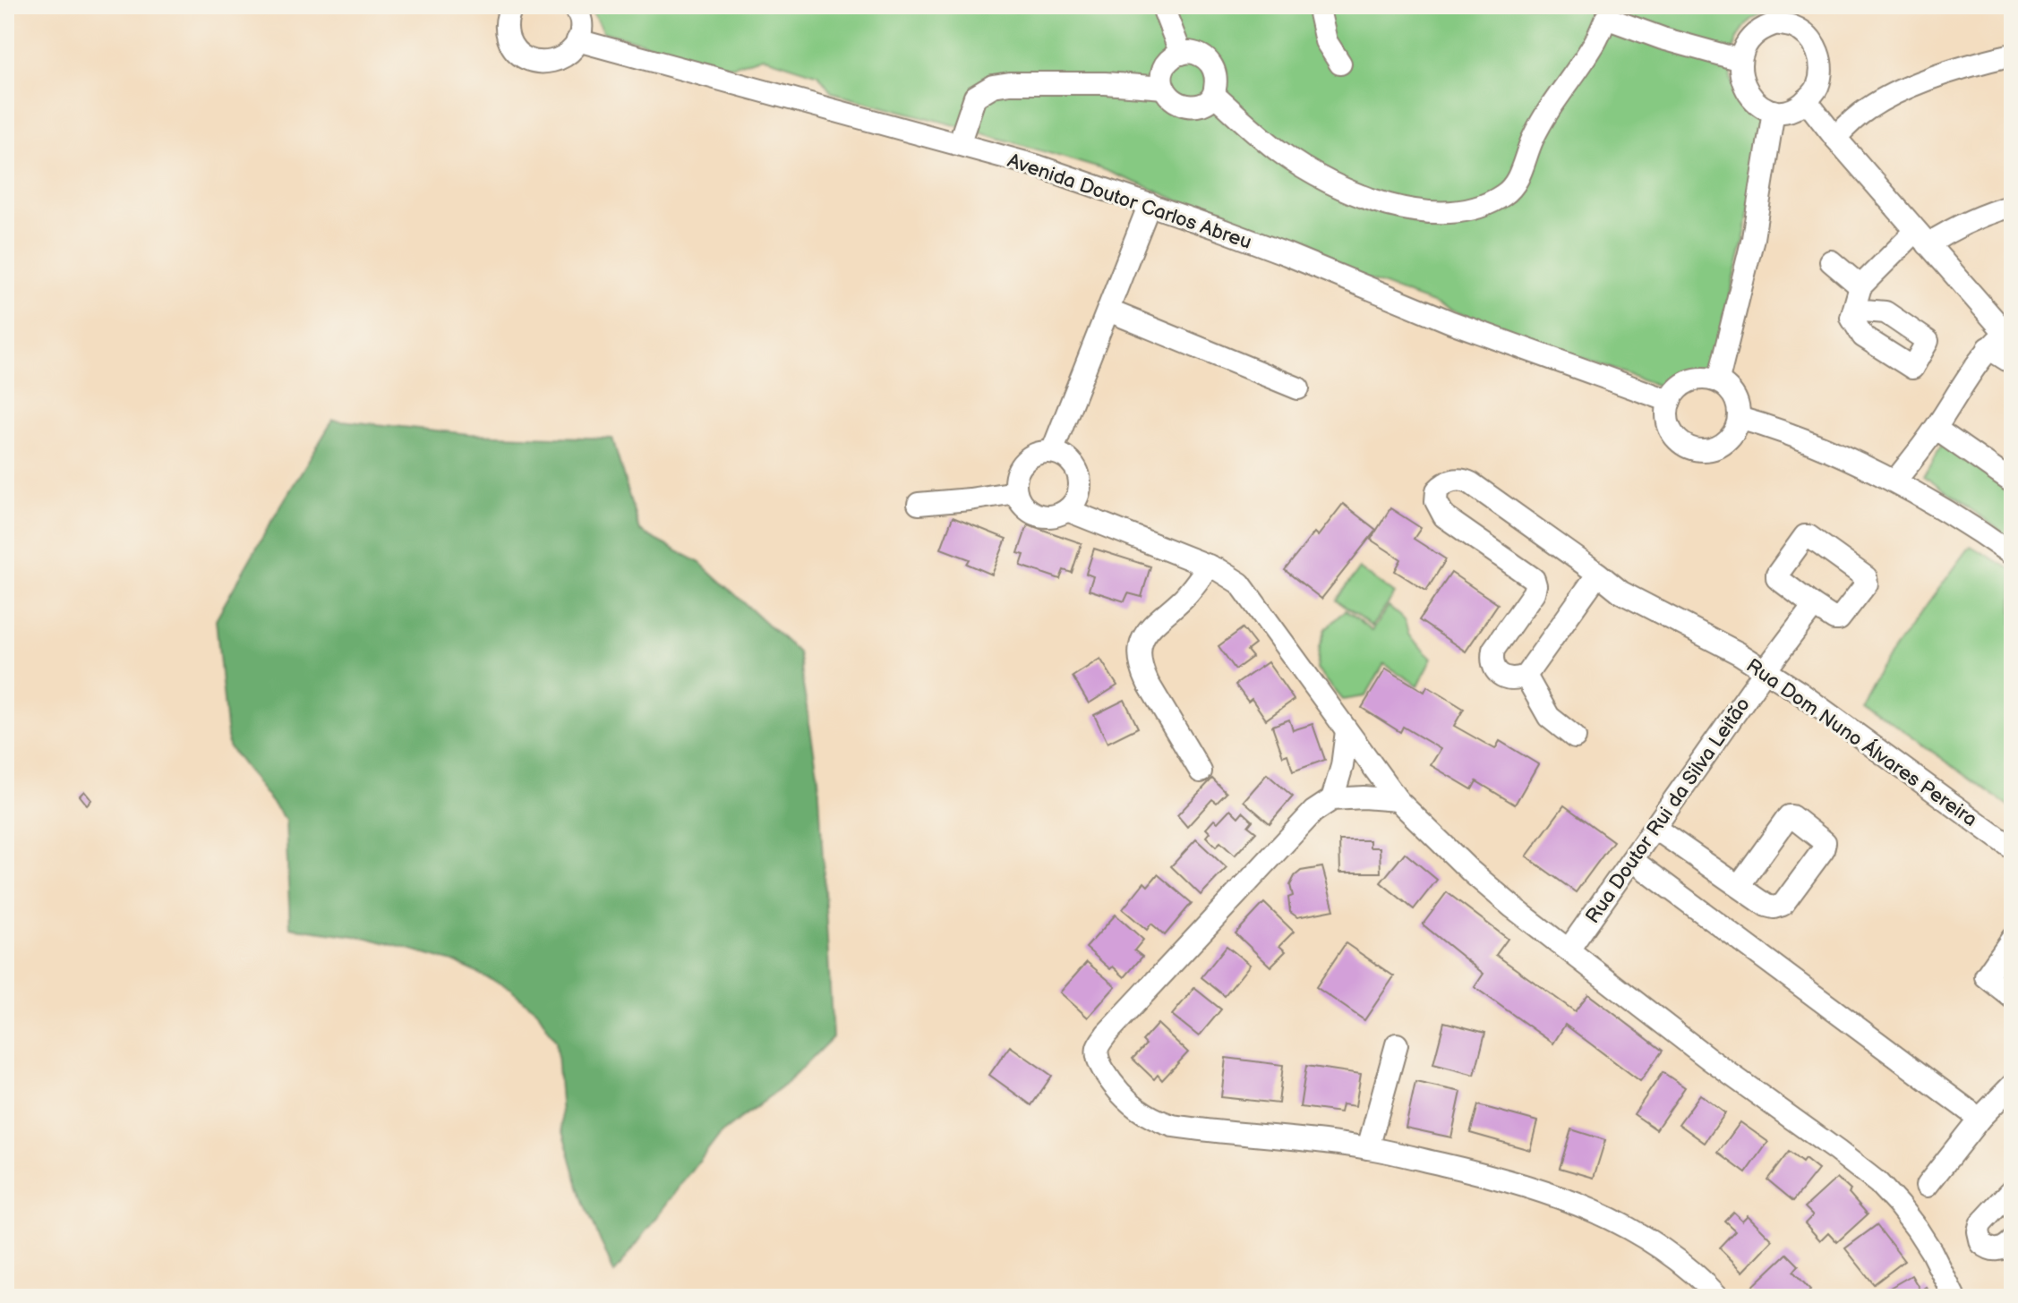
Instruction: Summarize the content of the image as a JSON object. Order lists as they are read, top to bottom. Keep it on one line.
{"streets":{"street":["Avenida Doutor Carlos Abreu","Rua Dom Nuno Álvares Pereira","Rua Doutor Rui da Silva Leitão"]},"crossings":[["Rua Dom Nuno Álvares Pereira","Rua Doutor Rui da Silva Leitão"]]}
